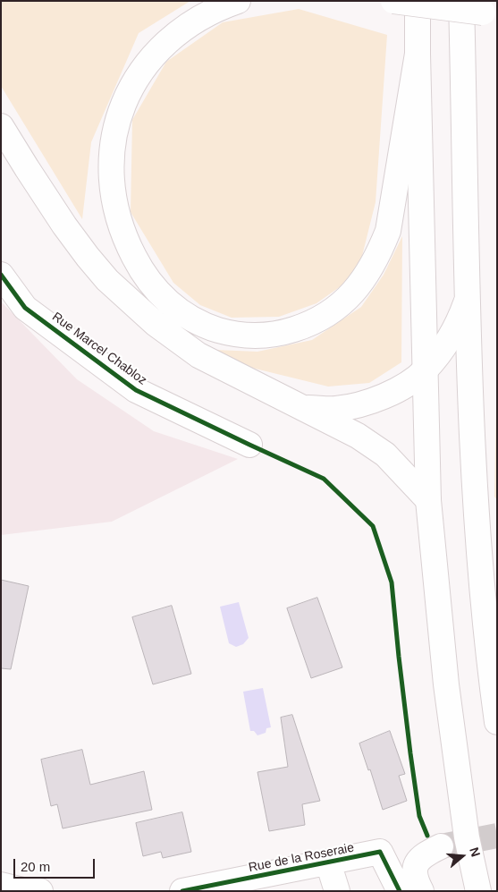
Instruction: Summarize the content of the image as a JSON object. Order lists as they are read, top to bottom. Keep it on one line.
{"streets":{"main road":["Rue Marcel Chabloz","Rue de la Roseraie"]},"scale_bar":"20 m","north":"right"}
